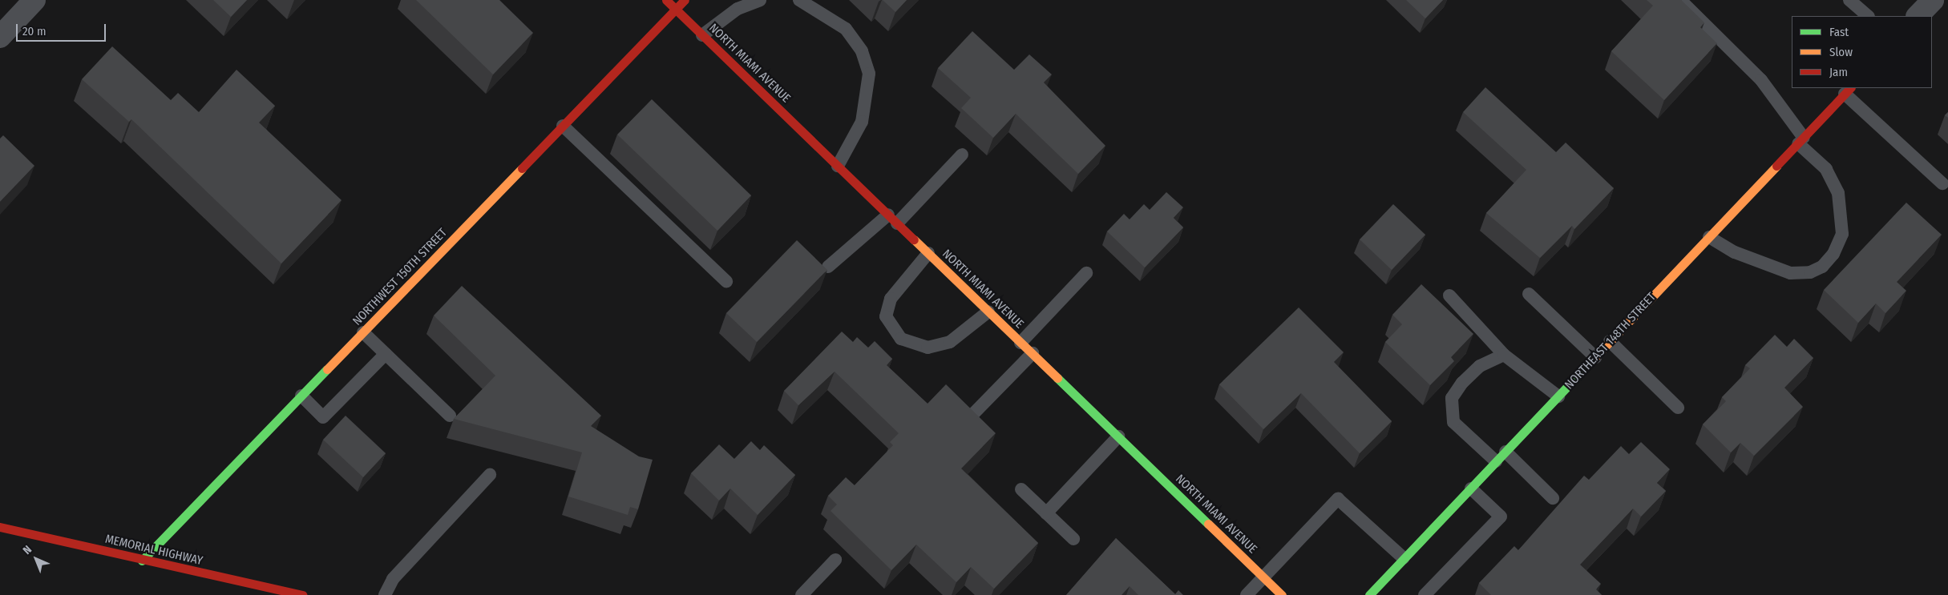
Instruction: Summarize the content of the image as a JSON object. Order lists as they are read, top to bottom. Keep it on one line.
{"streets":{"street":["NORTH MIAMI AVENUE","NORTHWEST 150TH STREET","NORTHEAST 148TH STREET","MEMORIAL HIGHWAY"]},"crossings":[["NORTH MIAMI AVENUE","NORTHWEST 150TH STREET"],["NORTHWEST 150TH STREET","MEMORIAL HIGHWAY"]],"legend":["Fast","Slow","Jam"],"scale_bar":"20 m","north":"top left"}
